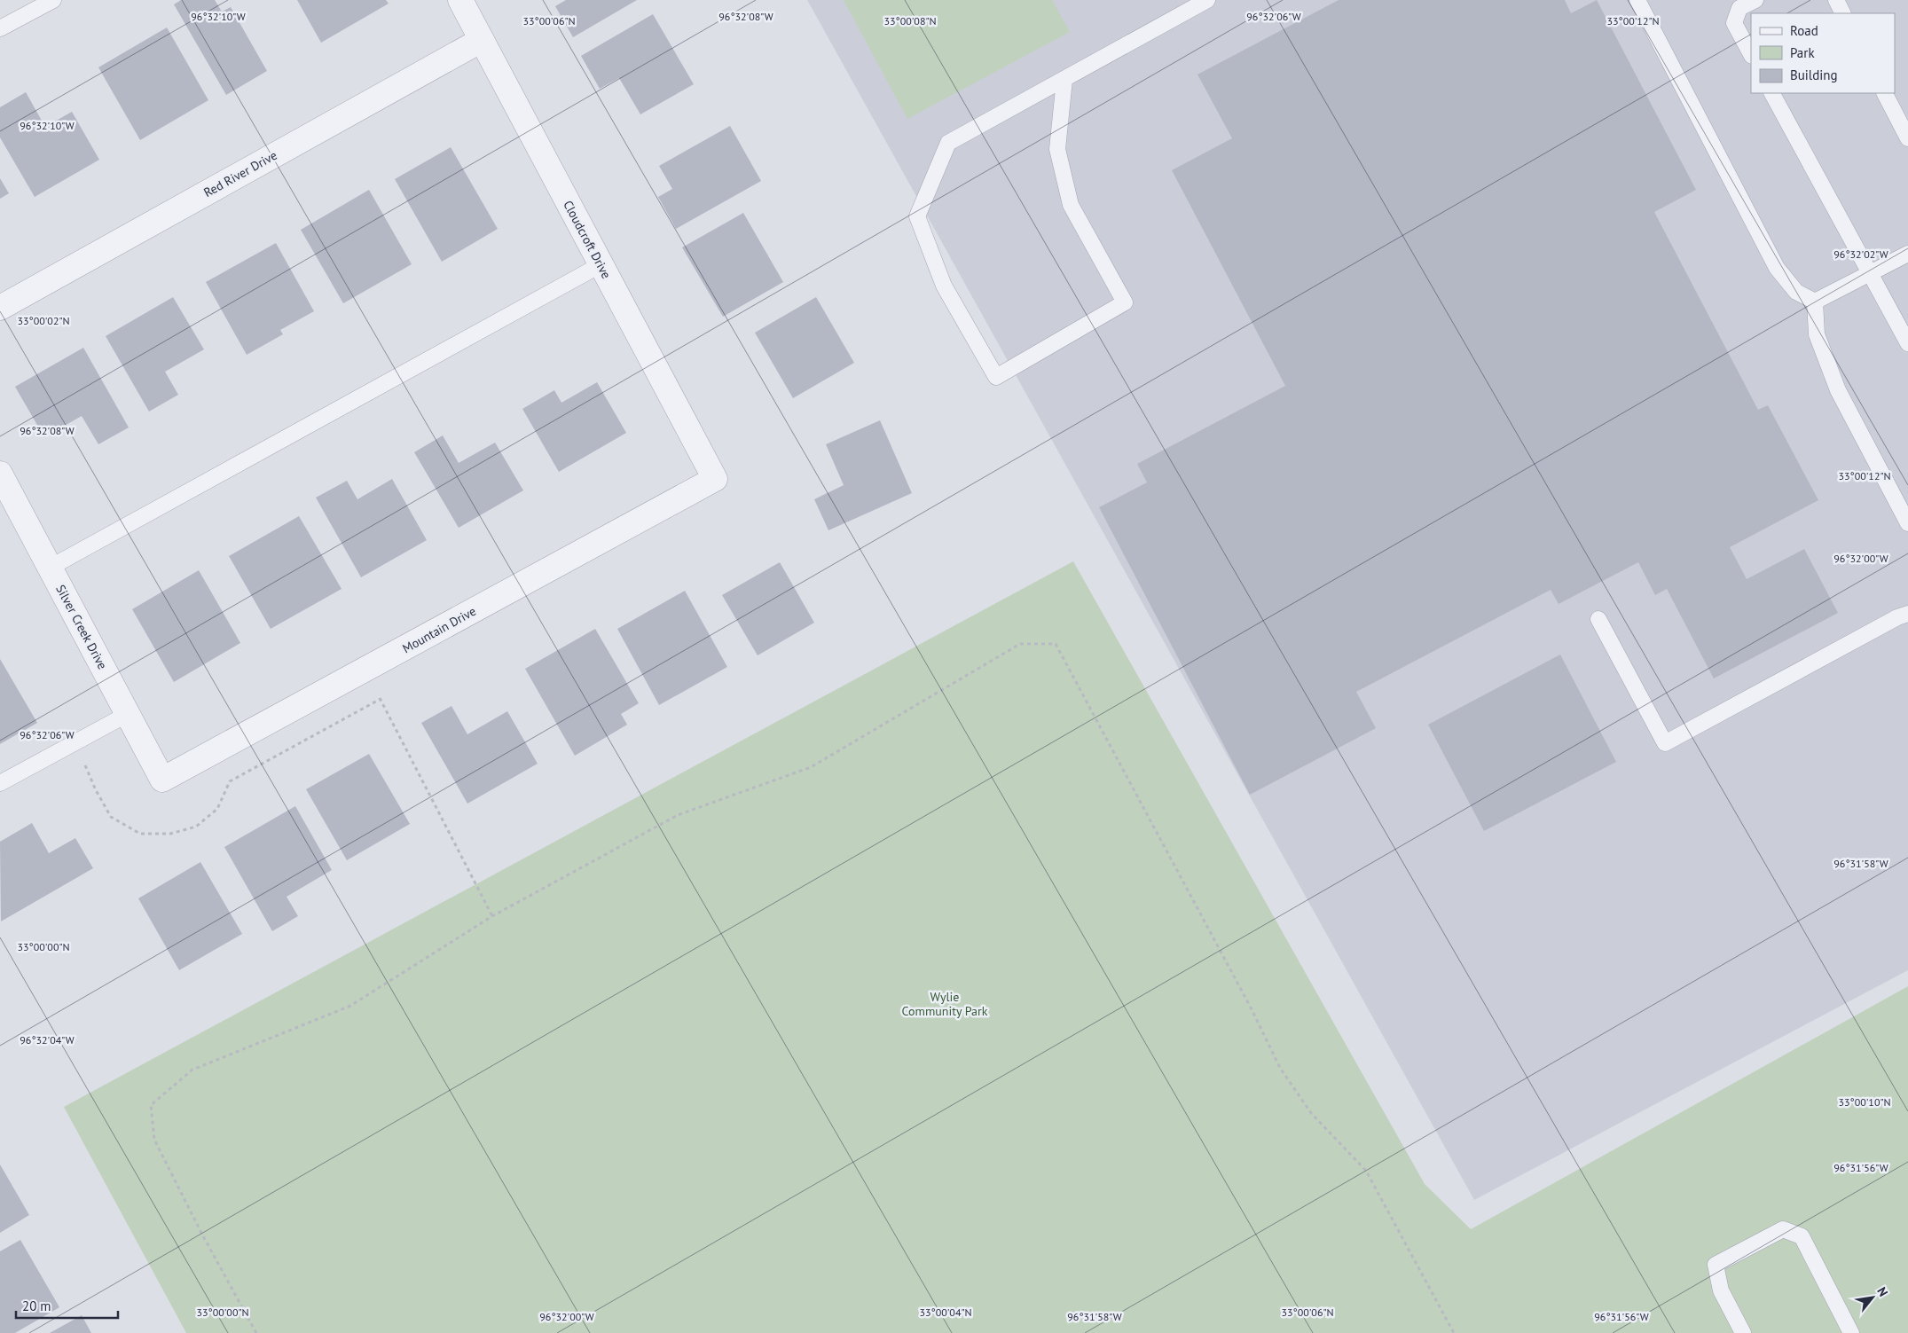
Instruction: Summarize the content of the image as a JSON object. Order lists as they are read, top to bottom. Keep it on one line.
{"streets":{"street":["Red River Drive","Cloudcroft Drive","Silver Creek Drive","Mountain Drive"]},"crossings":[["Red River Drive","Cloudcroft Drive"],["Cloudcroft Drive","Mountain Drive"],["Silver Creek Drive","Mountain Drive"]],"parks":["Wylie Community Park"],"legend":["Road","Park","Building"],"scale_bar":"20 m","north":"top right","coordinates":["96°32'10\"W","96°32'08\"W","96°32'06\"W","33°00'06\"N","33°00'08\"N","33°00'12\"N","96°32'02\"W","33°00'02\"N","96°32'00\"W","96°31'58\"W","33°00'00\"N","96°32'04\"W","33°00'10\"N","96°31'56\"W","33°00'04\"N"]}
